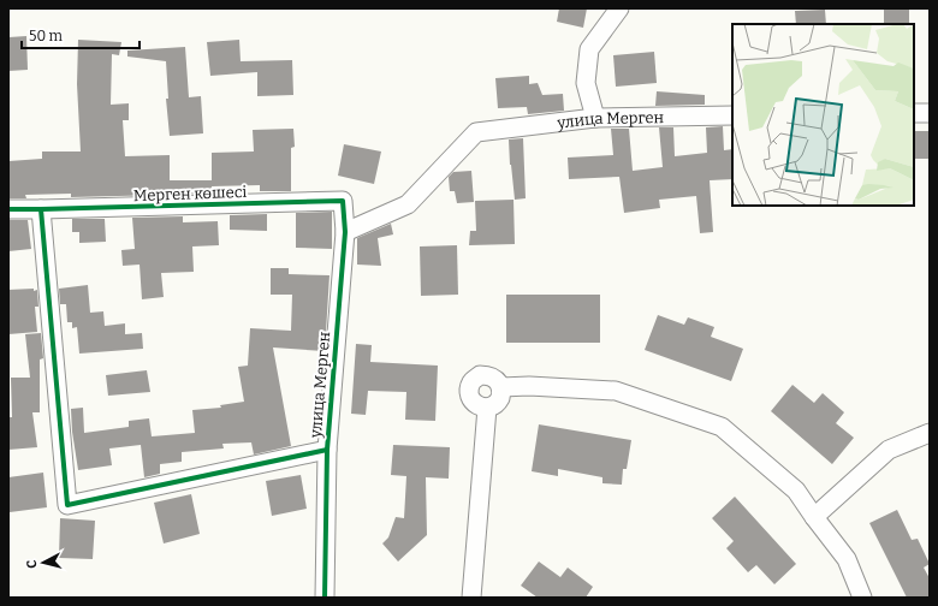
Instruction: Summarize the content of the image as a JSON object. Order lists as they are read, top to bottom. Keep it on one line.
{"streets":{"street":["улица Мерген","Мерген көшесі"]},"crossings":[["улица Мерген","Мерген көшесі"]],"scale_bar":"50 m","north":"left"}
